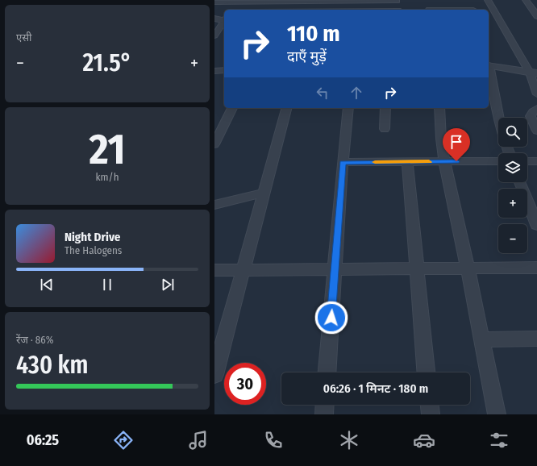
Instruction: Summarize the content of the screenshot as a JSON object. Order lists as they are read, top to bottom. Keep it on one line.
{"page":{"tile":["एसी",["21","km/h"],["रेंज · 86%","430 km"]],"turn":["110 m","दाएँ मुड़ें"],"heat":["−","21.5°","+"],"map_buttons":["+","−"],"song":["Night Drive","The Halogens"],"limit":"30","trip":"06:26 · 1 मिनट · 180 m","tabs":"06:25"}}
